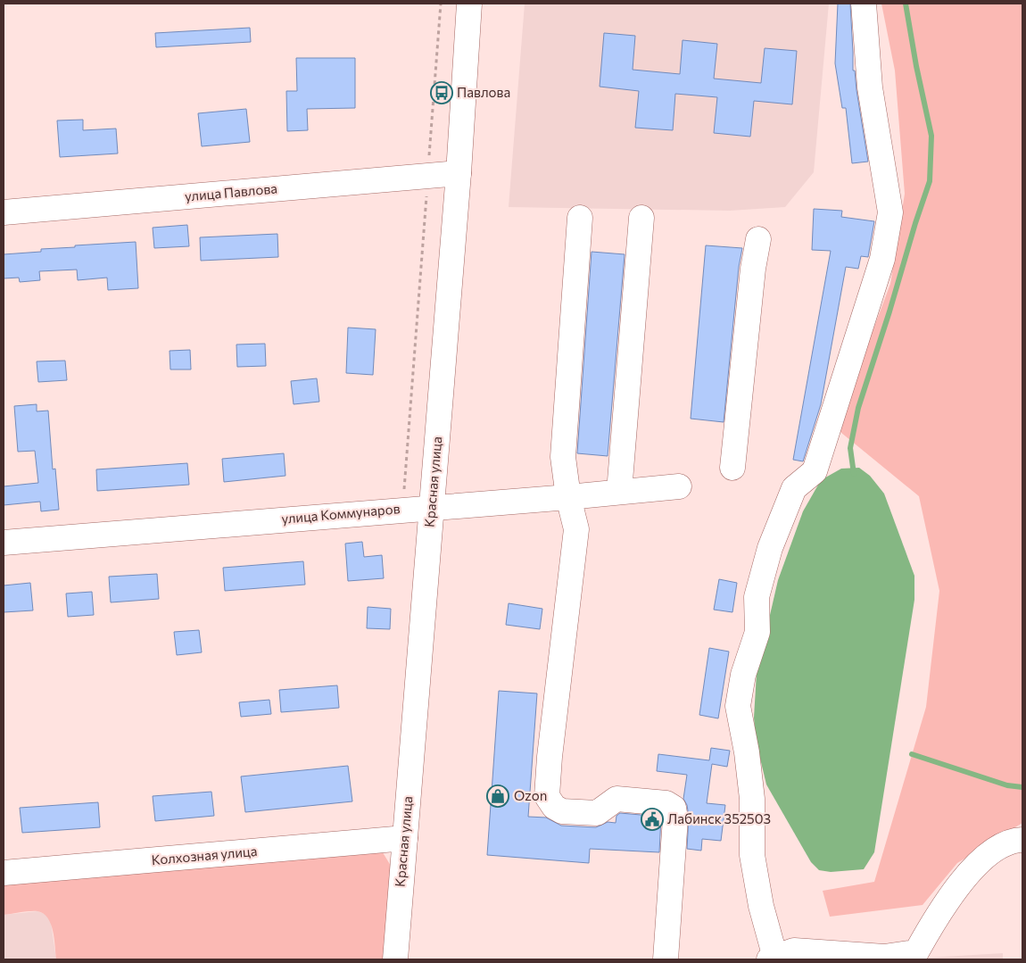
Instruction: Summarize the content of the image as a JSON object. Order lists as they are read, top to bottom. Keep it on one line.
{"streets":{"street":["улица Павлова","Красная улица","улица Коммунаров","Колхозная улица"]},"crossings":[["улица Павлова","Красная улица"],["Красная улица","улица Коммунаров"],["Красная улица","Колхозная улица"]],"places":{"bus stop":["Павлова"],"shop":["Ozon"],"public building":["Лабинск 352503"]}}
